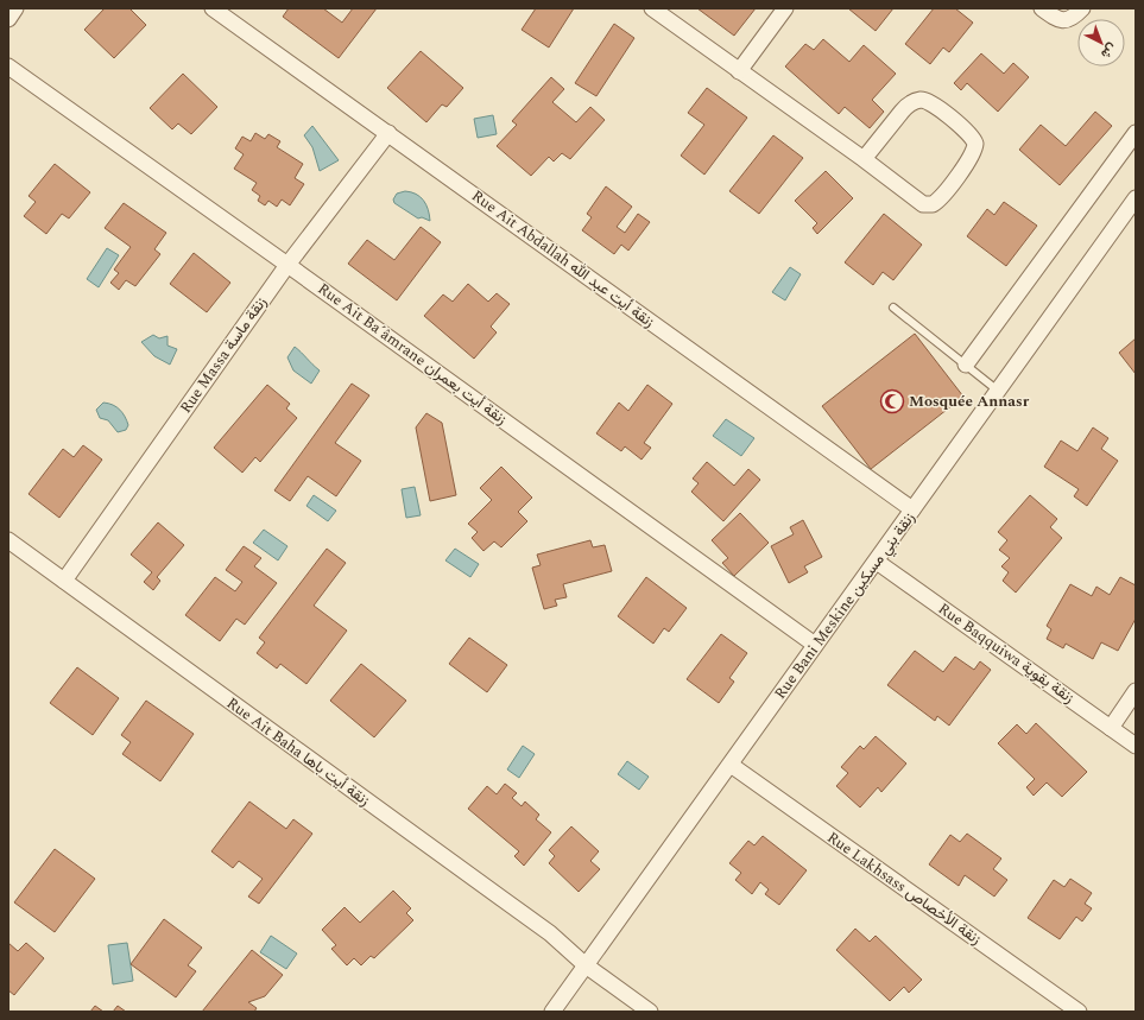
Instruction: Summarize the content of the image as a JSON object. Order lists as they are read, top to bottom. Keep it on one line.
{"streets":{"street":["Rue Ait Abdallah زنقة أيت عبد الله","Rue Ait Ba´âmrane زنقة أيت بعمران","Rue Massa زنقة ماسة","Rue Bani Meskine زنقة بني مسكين","Rue Baqquiwa زنقة بقوية","Rue Ait Baha زنقة أيت باها","Rue Lakhsass زنقة الأخصاص"]},"crossings":[["Rue Ait Abdallah زنقة أيت عبد الله","Rue Massa زنقة ماسة"],["Rue Ait Abdallah زنقة أيت عبد الله","Rue Bani Meskine زنقة بني مسكين"],["Rue Ait Ba´âmrane زنقة أيت بعمران","Rue Massa زنقة ماسة"],["Rue Ait Ba´âmrane زنقة أيت بعمران","Rue Bani Meskine زنقة بني مسكين"],["Rue Massa زنقة ماسة","Rue Ait Baha زنقة أيت باها"],["Rue Bani Meskine زنقة بني مسكين","Rue Baqquiwa زنقة بقوية"],["Rue Bani Meskine زنقة بني مسكين","Rue Ait Baha زنقة أيت باها"],["Rue Bani Meskine زنقة بني مسكين","Rue Lakhsass زنقة الأخصاص"]],"places":{"mosque":["Mosquée Annasr"]},"north":"bottom right"}
